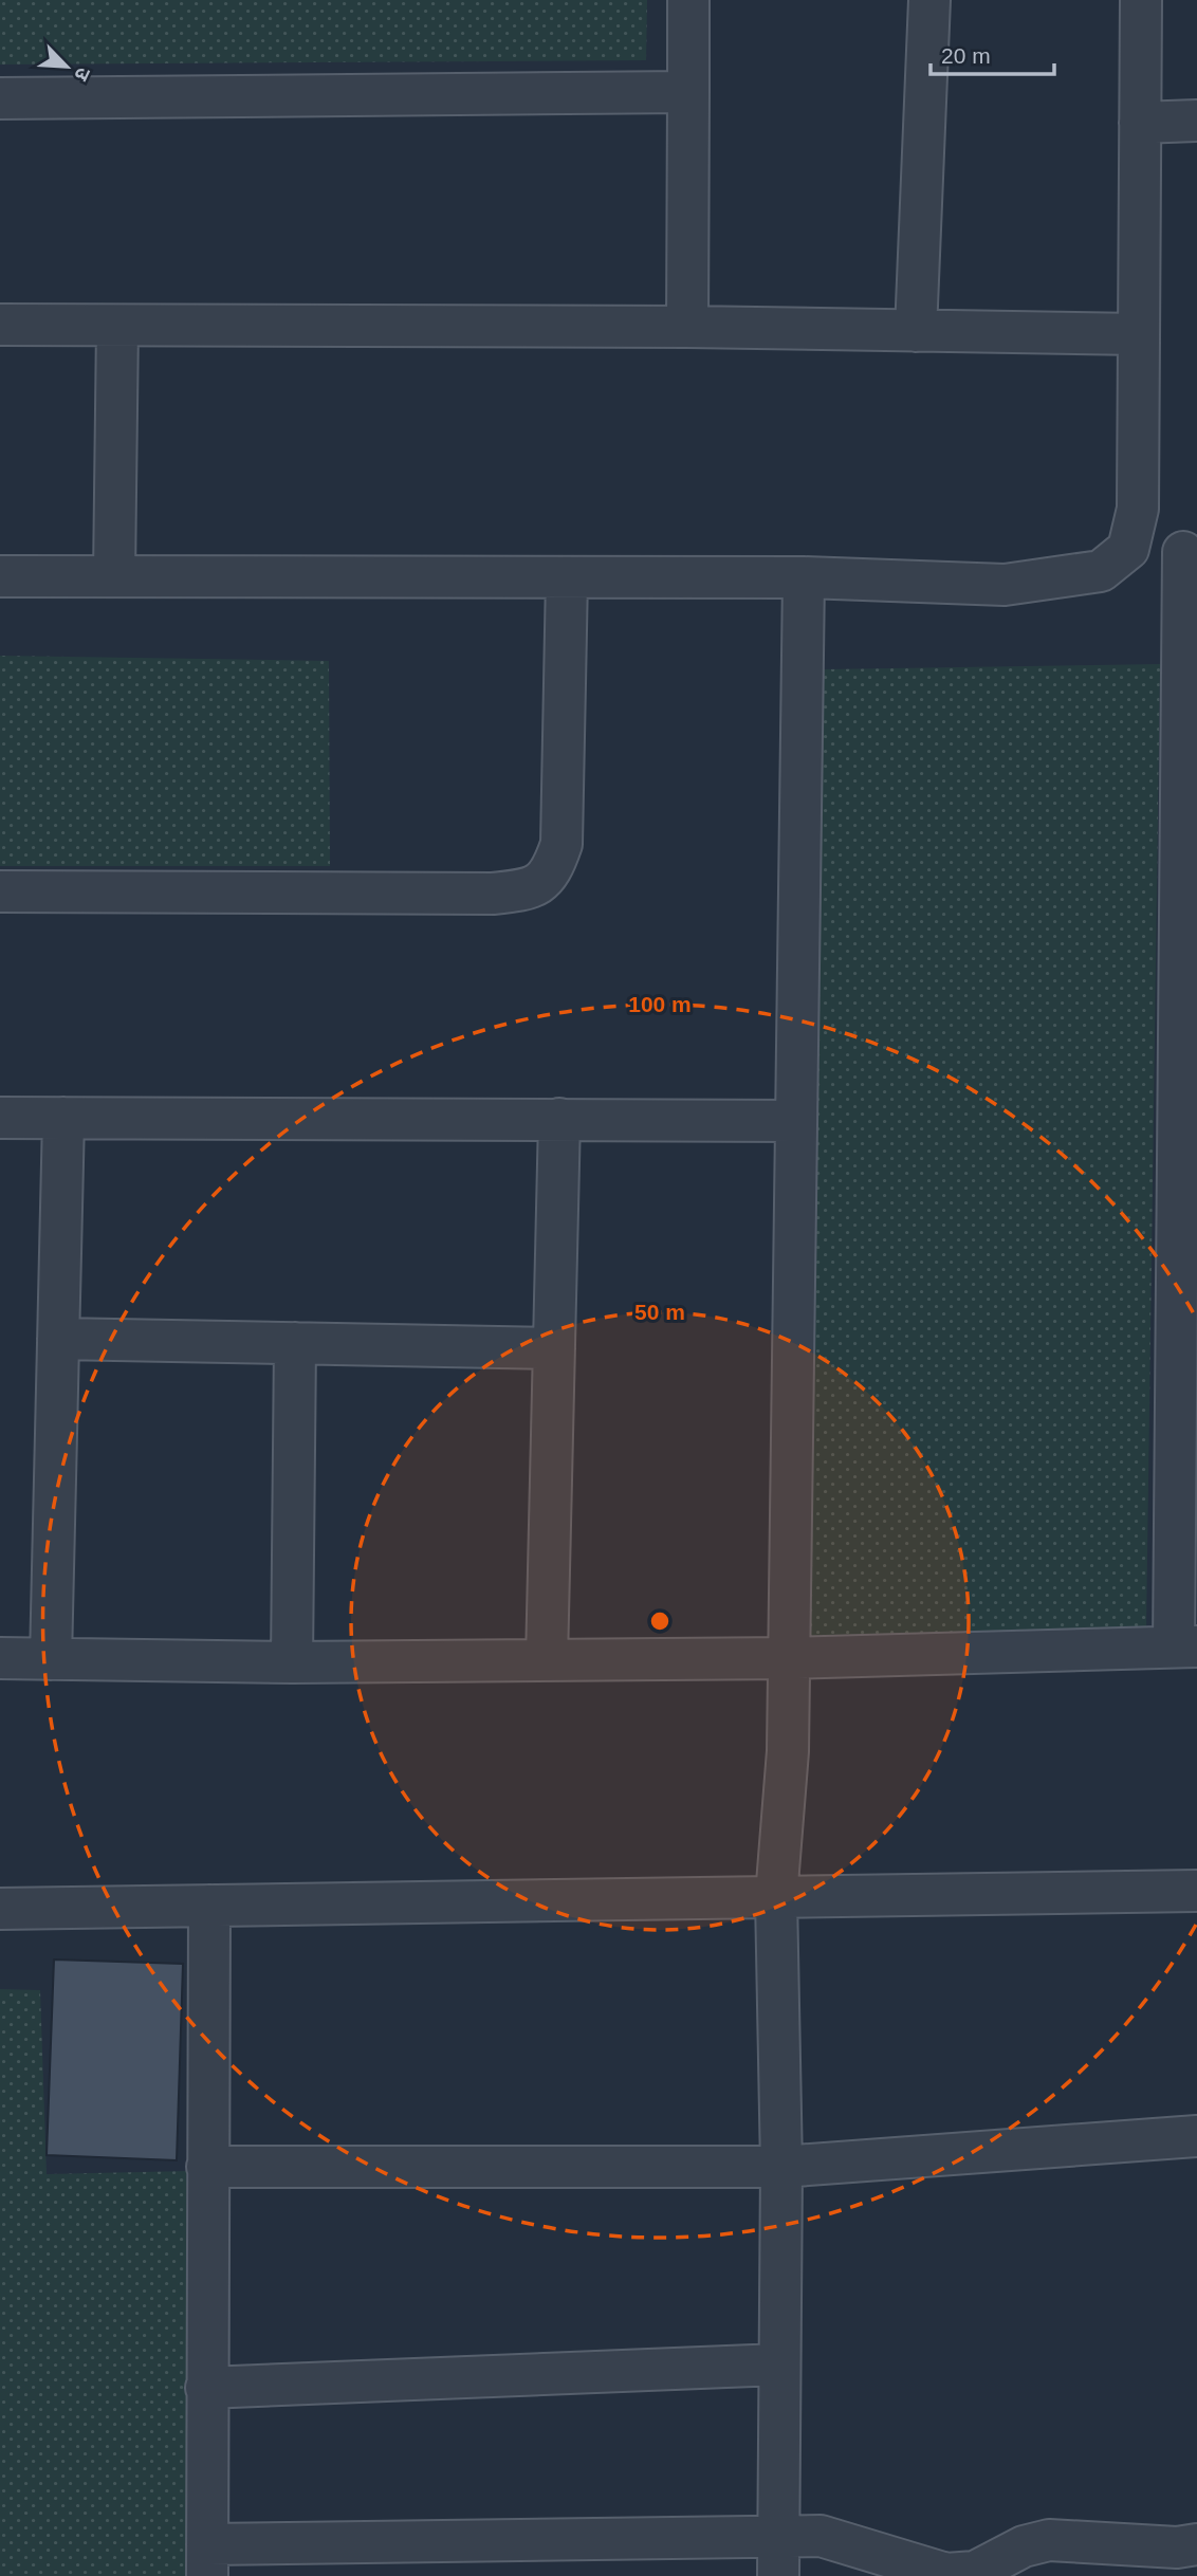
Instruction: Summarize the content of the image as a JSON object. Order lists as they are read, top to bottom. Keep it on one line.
{"scale_bar":"20 m","north":"bottom right","rings":["100 m","50 m"]}
